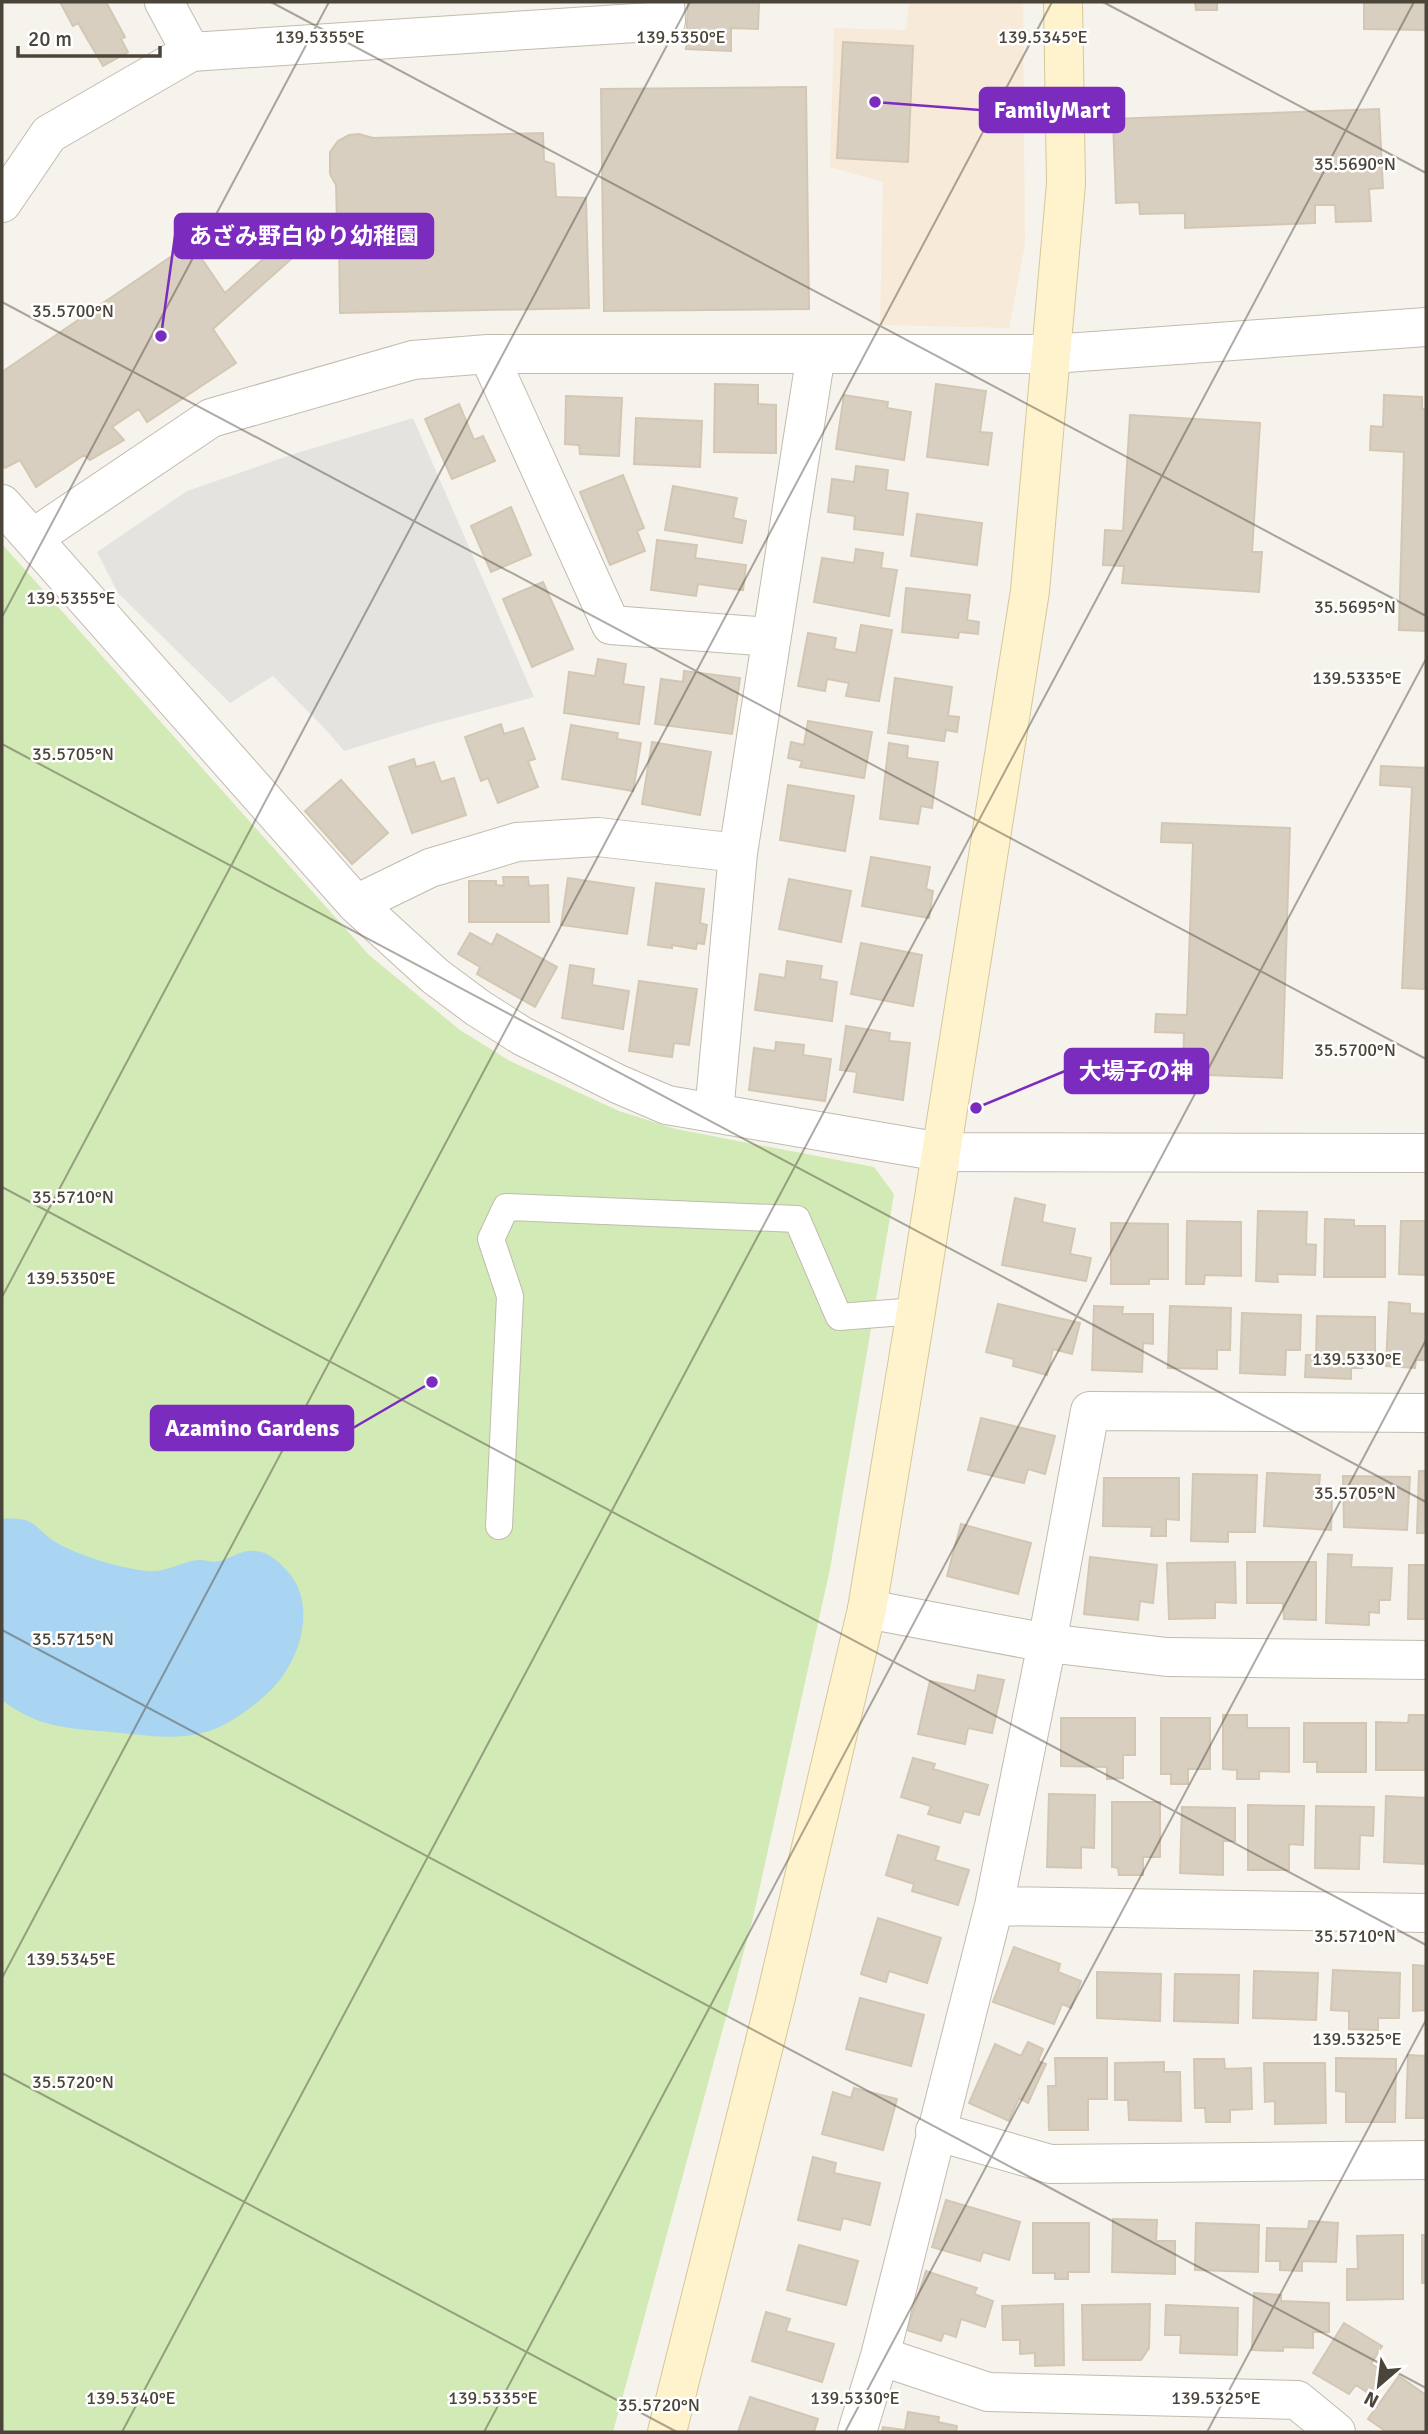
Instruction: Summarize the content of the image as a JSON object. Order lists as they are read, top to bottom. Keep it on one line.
{"places":["FamilyMart","あざみ野白ゆり幼稚園","大場子の神","Azamino Gardens"],"scale_bar":"20 m","north":"bottom left","coordinates":["139.5355°E","139.5350°E","139.5345°E","35.5690°N","35.5700°N","35.5695°N","139.5335°E","35.5705°N","35.5710°N","139.5330°E","35.5715°N","139.5325°E","35.5720°N","139.5340°E"]}
